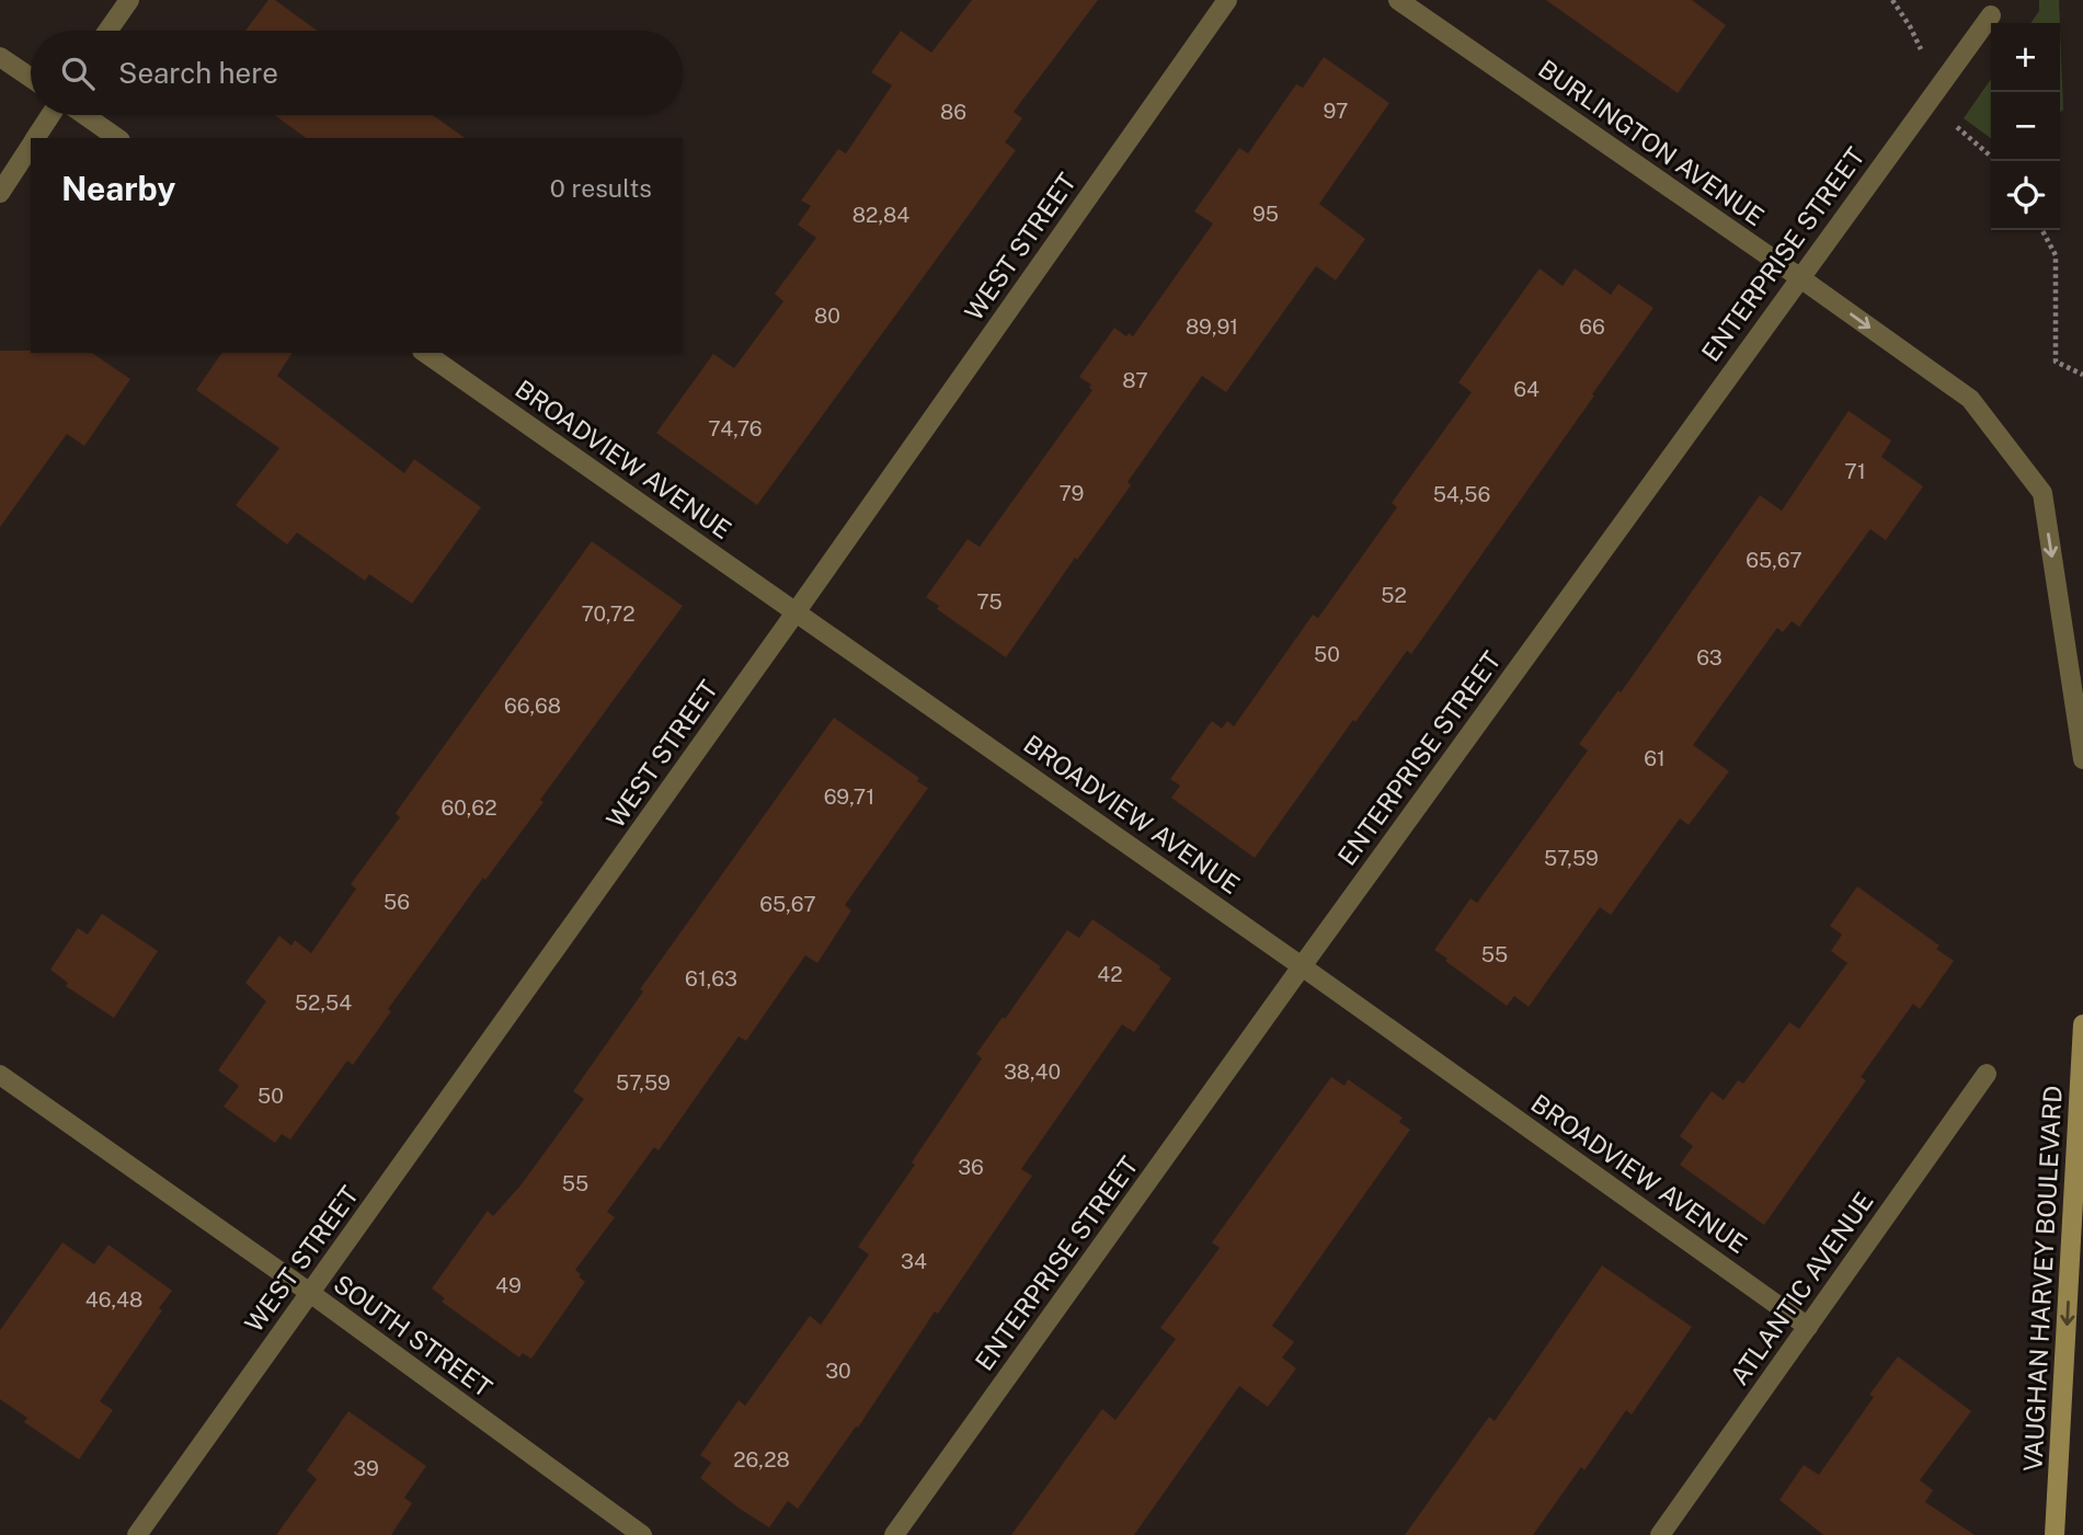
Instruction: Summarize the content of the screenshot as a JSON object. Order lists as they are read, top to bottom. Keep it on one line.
{"streets":{"main road":["VAUGHAN HARVEY BOULEVARD"],"street":["BURLINGTON AVENUE","WEST STREET","ENTERPRISE STREET","BROADVIEW AVENUE","ATLANTIC AVENUE","SOUTH STREET"]},"crossings":[["BURLINGTON AVENUE","ENTERPRISE STREET"],["WEST STREET","BROADVIEW AVENUE"],["WEST STREET","SOUTH STREET"],["ENTERPRISE STREET","BROADVIEW AVENUE"],["BROADVIEW AVENUE","ATLANTIC AVENUE"]],"one_way":["BURLINGTON AVENUE","VAUGHAN HARVEY BOULEVARD"],"house_numbers":["97","86","95","82,84","80","89,91","66","87","64","74,76","71","79","54,56","65,67","52","75","70,72","50","63","66,68","61","69,71","60,62","57,59","56","65,67","55","42","61,63","52,54","38,40","57,59","50","36","55","34","49","46,48","30","26,28","39"],"page":{"map_buttons":["+","−"],"search":"Search here","heading":["Nearby","0 results"]}}
